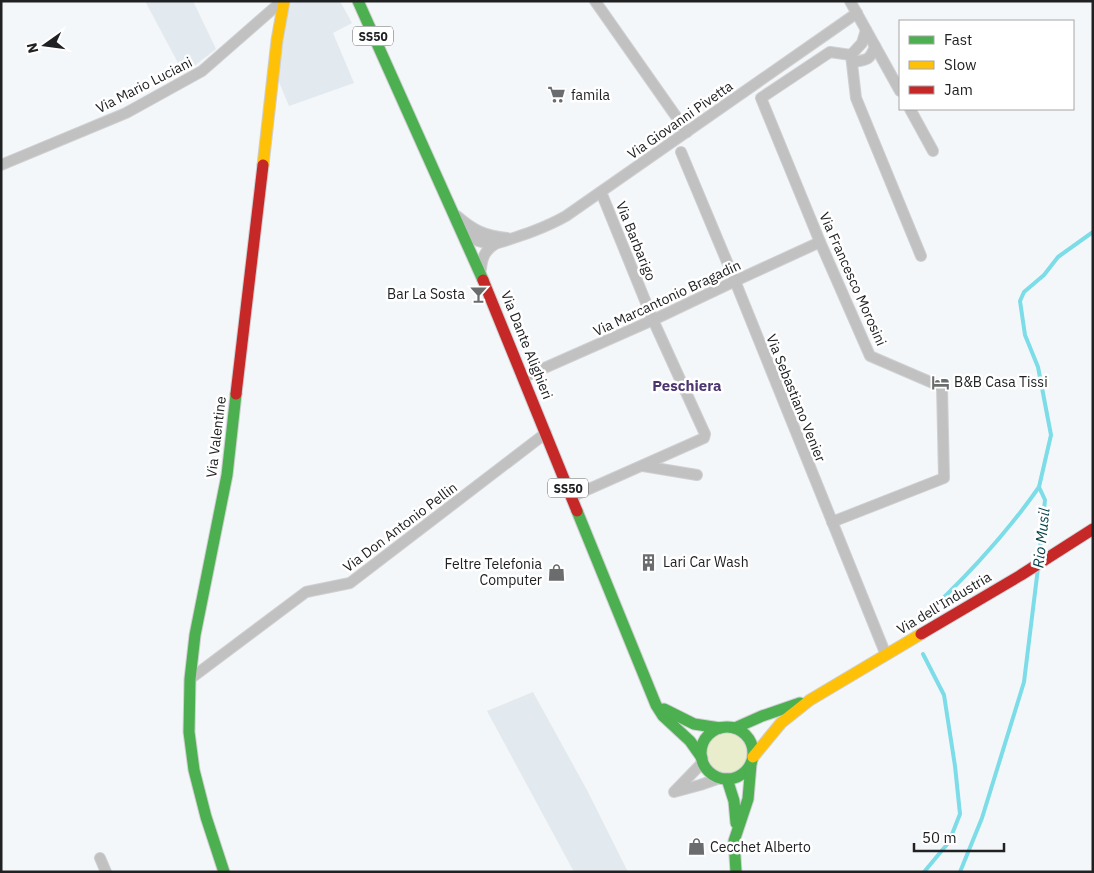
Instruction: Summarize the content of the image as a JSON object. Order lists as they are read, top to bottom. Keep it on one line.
{"streets":{"street":["SS50","Via Mario Luciani","Via Giovanni Pivetta","Via Barbarigo","Via Francesco Morosini","Via Marcantonio Bragadin","Via Dante Alighieri","Via Sebastiano Venier","Via Valentine","Via Don Antonio Pellin","Via dell'Industria"]},"crossings":[["SS50","Via Dante Alighieri"],["SS50","Via dell'Industria"],["Via Mario Luciani","Via Valentine"],["Via Giovanni Pivetta","Via Barbarigo"],["Via Giovanni Pivetta","Via Dante Alighieri"],["Via Barbarigo","Via Marcantonio Bragadin"],["Via Francesco Morosini","Via Marcantonio Bragadin"],["Via Francesco Morosini","Via Sebastiano Venier"],["Via Marcantonio Bragadin","Via Dante Alighieri"],["Via Marcantonio Bragadin","Via Sebastiano Venier"],["Via Dante Alighieri","Via Don Antonio Pellin"],["Via Dante Alighieri","Via dell'Industria"],["Via Sebastiano Venier","Via dell'Industria"],["Via Valentine","Via Don Antonio Pellin"]],"districts":["Peschiera"],"water":["Rio Musil"],"places":{"supermarket":["famila"],"bar":["Bar La Sosta"],"hotel":["B&B Casa Tissi"],"building":["Lari Car Wash"],"shop":["Feltre Telefonia Computer","Cecchet Alberto"]},"legend":["Fast","Slow","Jam"],"scale_bar":"50 m","north":"left"}
